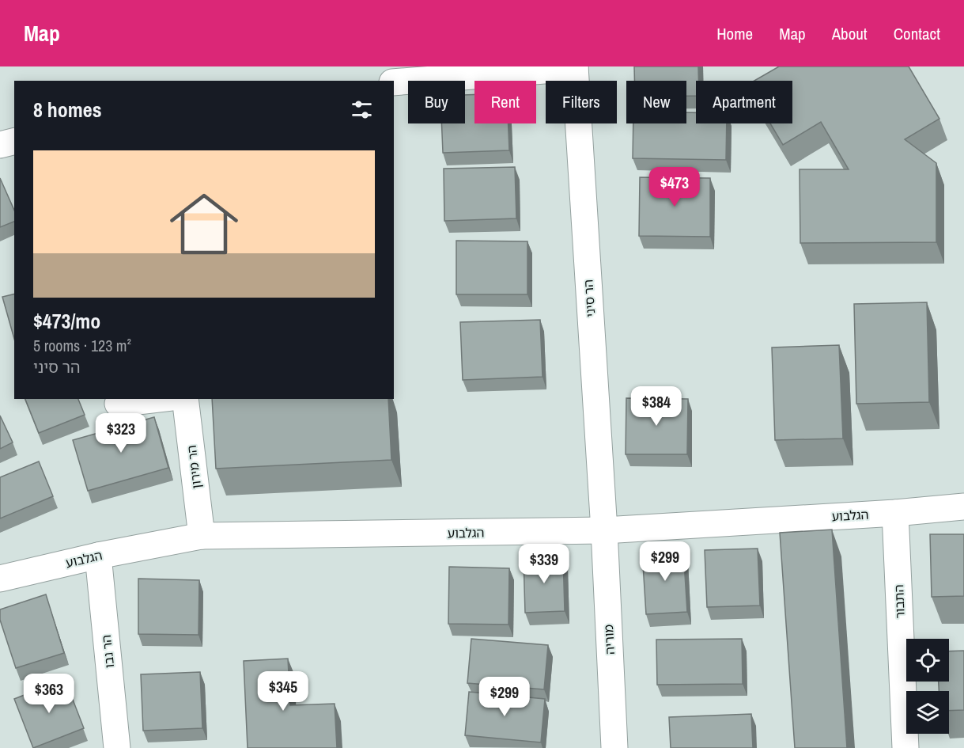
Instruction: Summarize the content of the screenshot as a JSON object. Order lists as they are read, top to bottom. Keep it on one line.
{"streets":{"street":["הר סיני","הר מירון","הגלבוע","התבור","מוריה","הר נבו"]},"crossings":[["הר סיני","הגלבוע"],["הר סיני","מוריה"],["הר מירון","הגלבוע"],["הגלבוע","התבור"],["הגלבוע","מוריה"],["הגלבוע","הר נבו"]],"page":{"header":"Map","nav":["Home","Map","About","Contact"],"chip":["Buy","Rent","Filters","New","Apartment"],"heading":"8 homes","list":[{"name":"$473/mo","note":"5 rooms · 123 m² · הר סיני"}],"price":["$473","$384","$323","$299","$339","$345","$363","$299"]}}
